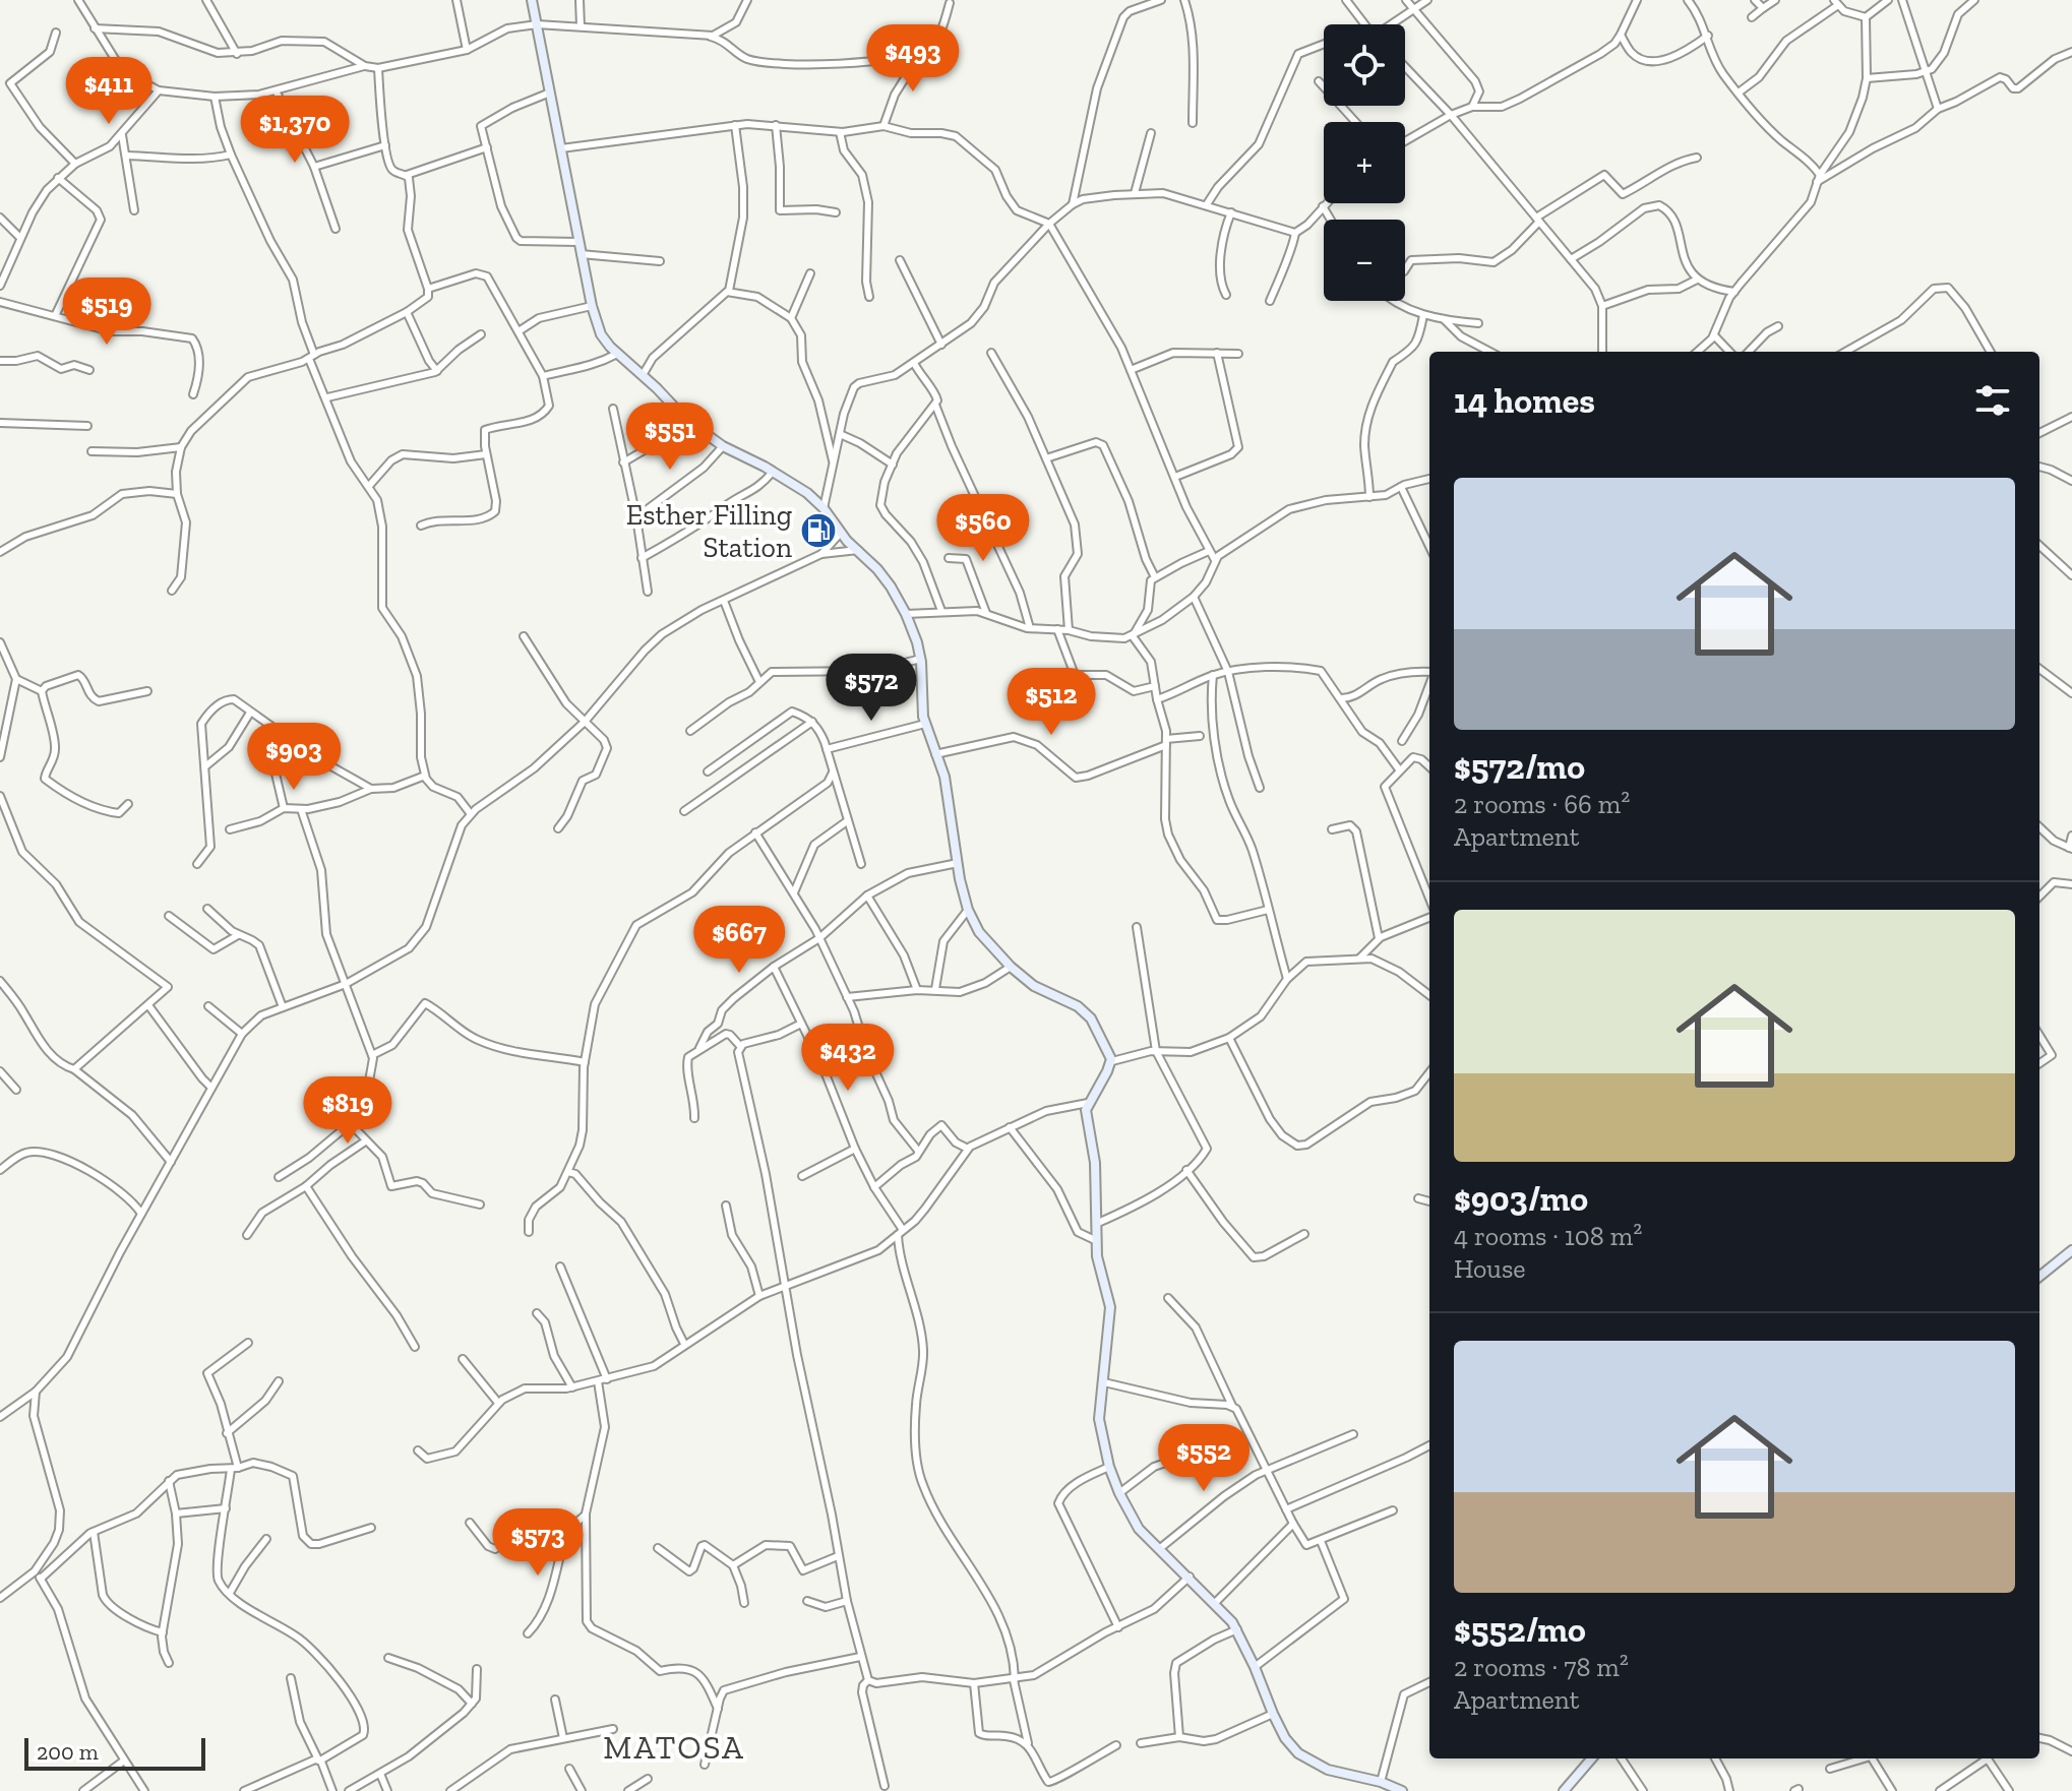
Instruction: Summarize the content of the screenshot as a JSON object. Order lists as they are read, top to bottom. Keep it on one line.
{"districts":["MATOSA"],"places":{"fuel station":["Esther Filling Station"]},"scale_bar":"200 m","page":{"map_buttons":["+","−"],"price":["$493","$411","$1,370","$519","$551","$560","$572","$512","$903","$667","$432","$819","$552","$573"],"heading":"14 homes","list":[{"name":"$572/mo","note":"2 rooms · 66 m² · Apartment"},{"name":"$903/mo","note":"4 rooms · 108 m² · House"},{"name":"$552/mo","note":"2 rooms · 78 m² · Apartment"}],"scale":"200 m"}}
